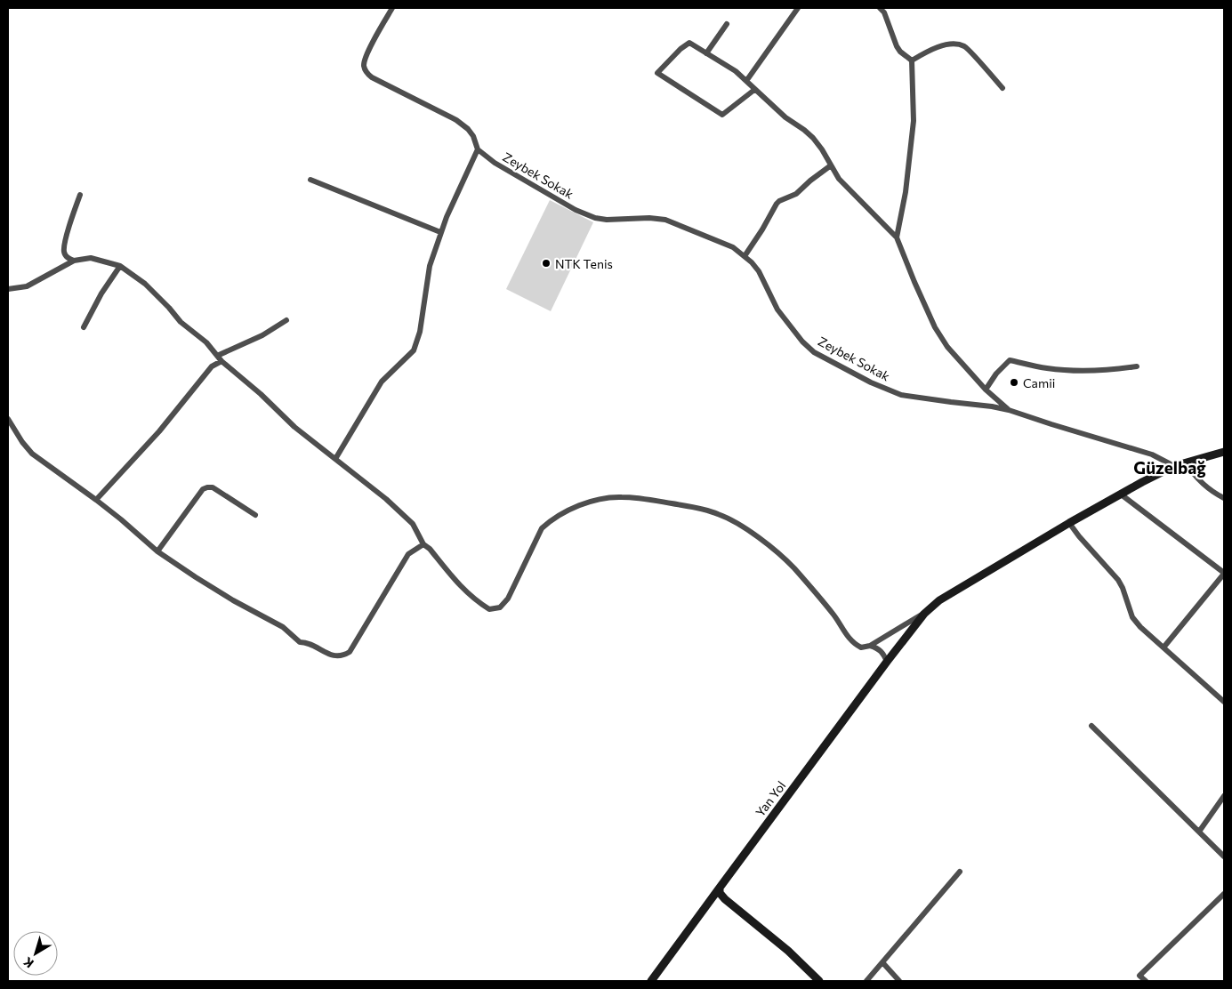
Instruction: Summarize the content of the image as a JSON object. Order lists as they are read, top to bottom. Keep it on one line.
{"streets":{"street":["Zeybek Sokak","Yan Yol"]},"crossings":[["Zeybek Sokak","Yan Yol"]],"districts":["Güzelbağ"],"places":["NTK Tenis","Camii"],"north":"bottom left"}
